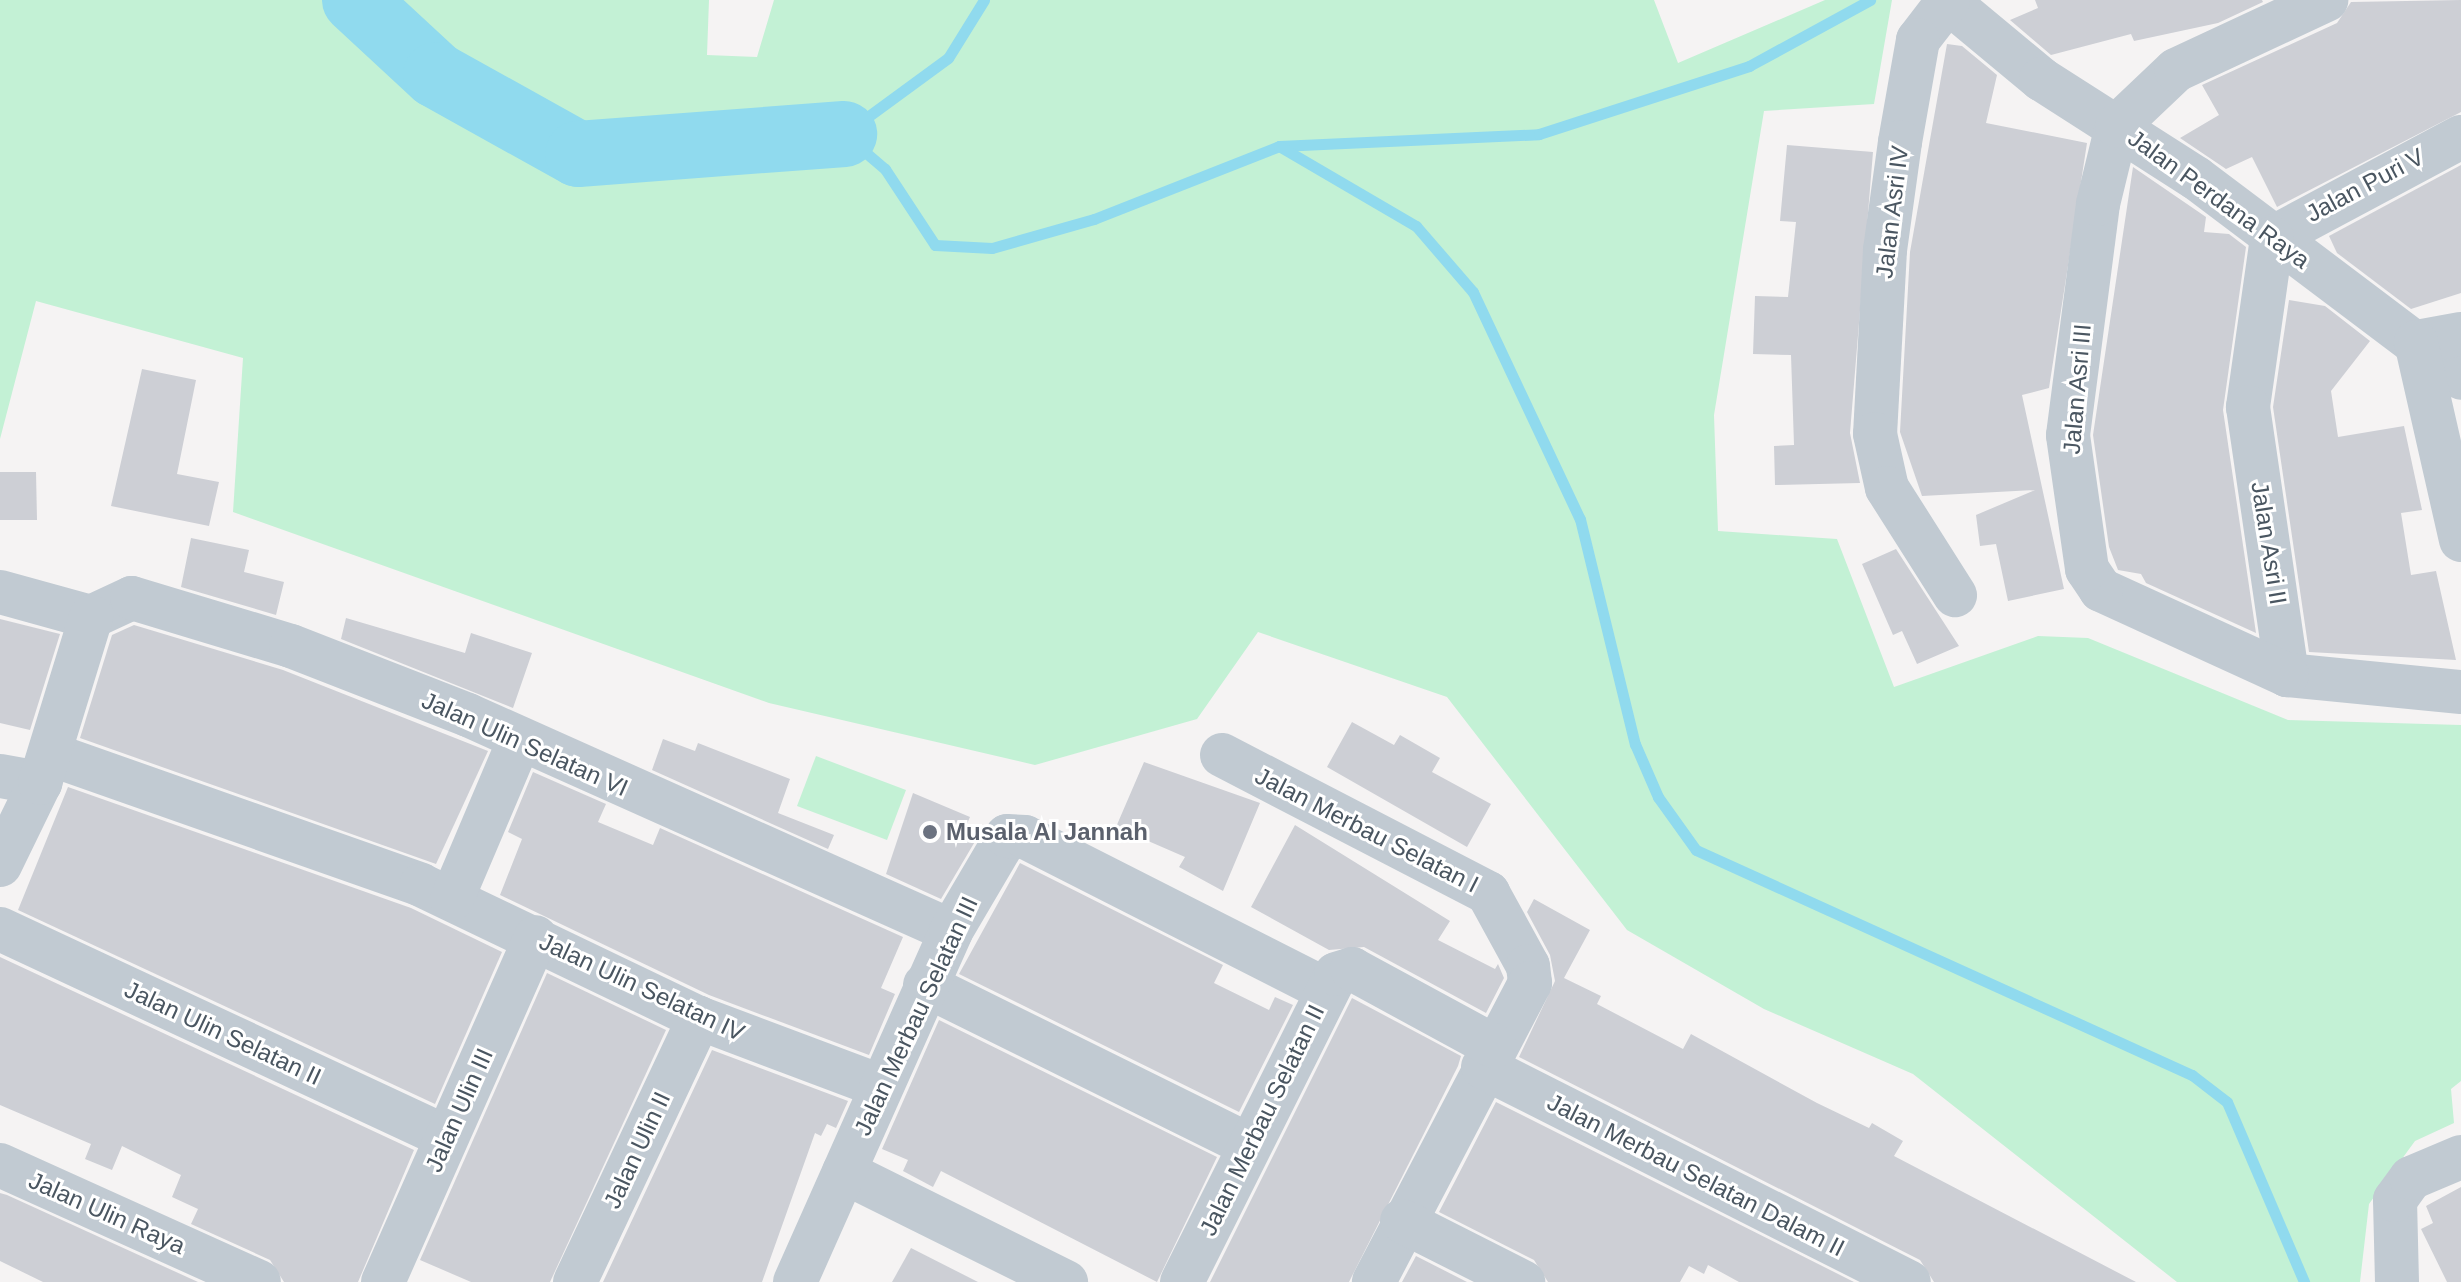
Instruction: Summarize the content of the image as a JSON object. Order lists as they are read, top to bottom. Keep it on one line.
{"streets":{"street":["Jalan Puri V","Jalan Perdana Raya","Jalan Asri IV","Jalan Asri III","Jalan Asri II","Jalan Ulin Selatan VI","Jalan Merbau Selatan I","Jalan Ulin Selatan IV","Jalan Merbau Selatan III","Jalan Ulin Selatan II","Jalan Ulin III","Jalan Merbau Selatan II","Jalan Ulin II","Jalan Merbau Selatan Dalam II","Jalan Ulin Raya"]},"crossings":[["Jalan Puri V","Jalan Perdana Raya"],["Jalan Puri V","Jalan Asri II"],["Jalan Perdana Raya","Jalan Asri IV"],["Jalan Perdana Raya","Jalan Asri III"],["Jalan Perdana Raya","Jalan Asri II"],["Jalan Asri III","Jalan Asri II"],["Jalan Ulin Selatan VI","Jalan Merbau Selatan III"],["Jalan Merbau Selatan I","Jalan Merbau Selatan Dalam II"],["Jalan Ulin Selatan IV","Jalan Merbau Selatan III"],["Jalan Ulin Selatan IV","Jalan Ulin III"],["Jalan Ulin Selatan IV","Jalan Ulin II"],["Jalan Merbau Selatan III","Jalan Merbau Selatan II"],["Jalan Ulin Selatan II","Jalan Ulin III"]],"places":["Musala Al Jannah"]}
